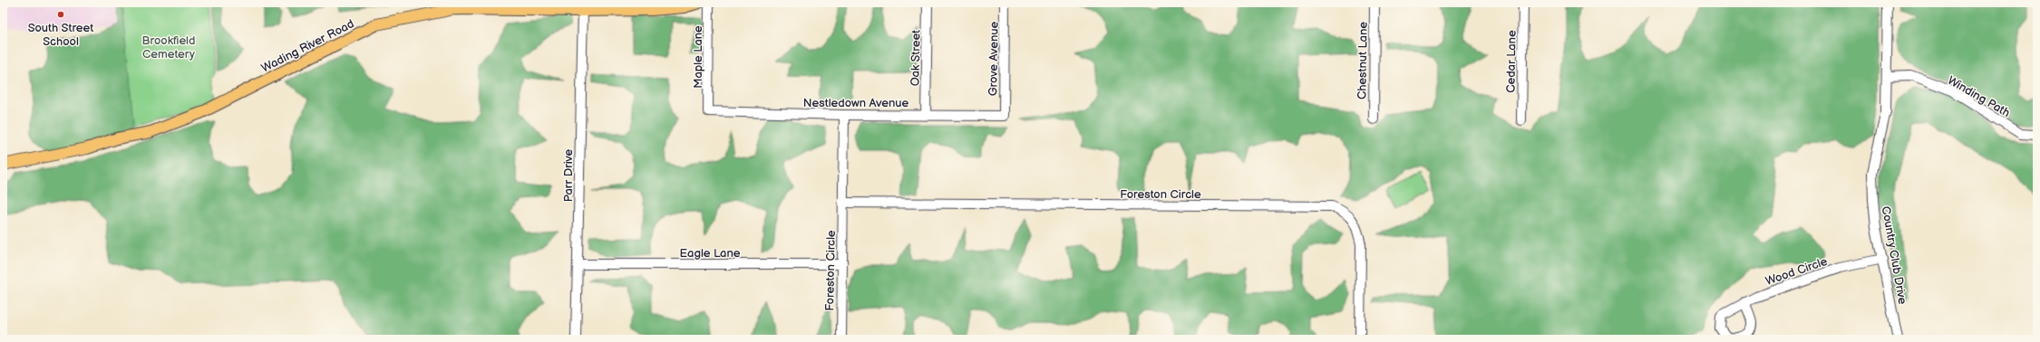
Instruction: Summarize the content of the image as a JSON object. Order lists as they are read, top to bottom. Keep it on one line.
{"streets":{"main road":["Wading River Road"],"street":["Maple Lane","Oak Street","Grove Avenue","Chestnut Lane","Cedar Lane","Winding Path","Nestledown Avenue","Parr Drive","Foreston Circle","Eagle Lane","Country Club Drive","Wood Circle"]},"crossings":[["Wading River Road","Parr Drive"],["Maple Lane","Nestledown Avenue"],["Oak Street","Nestledown Avenue"],["Grove Avenue","Nestledown Avenue"],["Winding Path","Country Club Drive"],["Nestledown Avenue","Foreston Circle"],["Parr Drive","Eagle Lane"],["Foreston Circle","Eagle Lane"],["Country Club Drive","Wood Circle"]],"parks":["Brookfield Cemetery"],"places":["South Street School"]}
